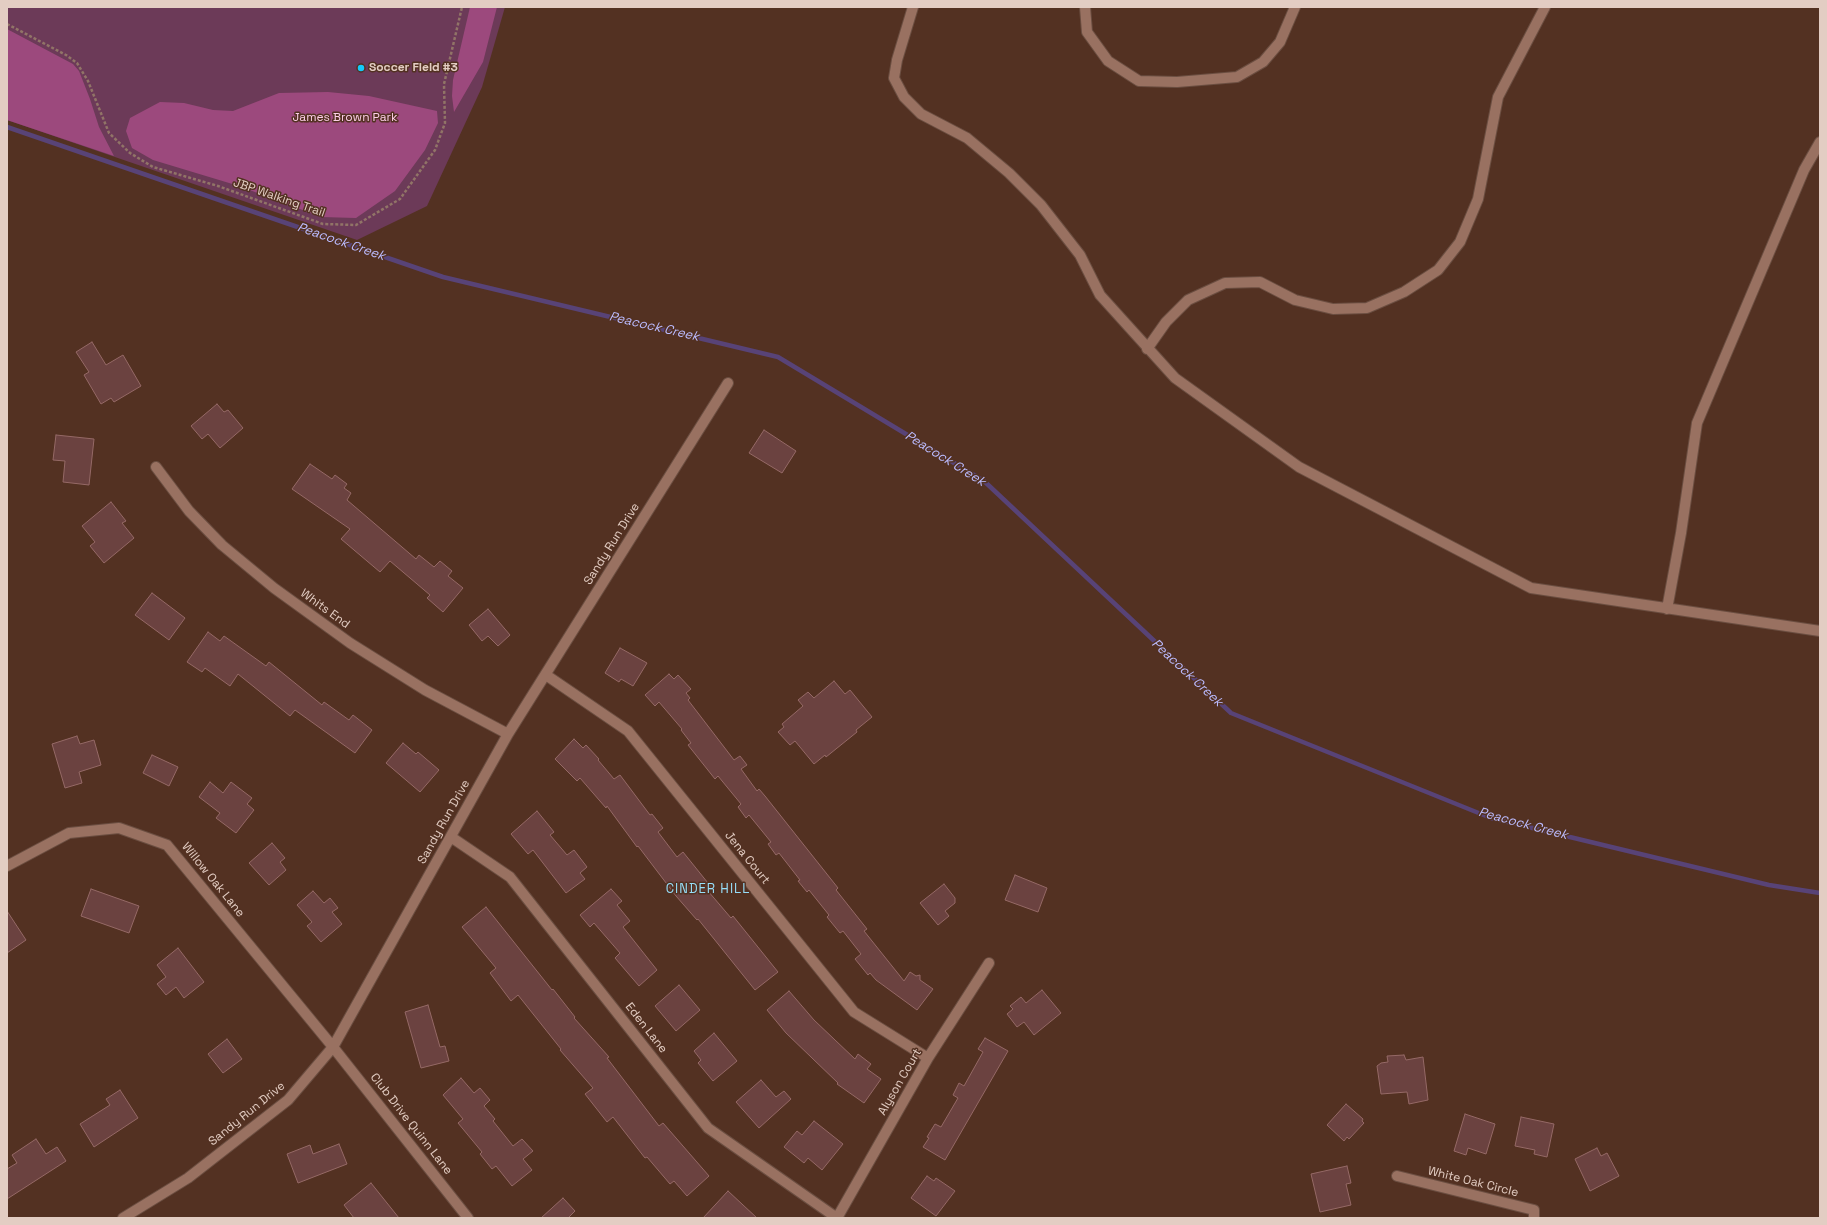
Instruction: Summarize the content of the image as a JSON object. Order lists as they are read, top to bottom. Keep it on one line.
{"streets":{"street":["Sandy Run Drive","Whits End","Jena Court","Willow Oak Lane","Eden Lane","Alyson Court","Club Drive Quinn Lane","White Oak Circle"],"path":["JBP Walking Trail"]},"crossings":[["Sandy Run Drive","Whits End"],["Sandy Run Drive","Jena Court"],["Sandy Run Drive","Willow Oak Lane"],["Sandy Run Drive","Eden Lane"],["Sandy Run Drive","Club Drive Quinn Lane"],["Jena Court","Alyson Court"],["Willow Oak Lane","Club Drive Quinn Lane"],["Eden Lane","Alyson Court"]],"districts":["CINDER HILL"],"water":["Peacock Creek"],"parks":["James Brown Park"],"places":["Soccer Field #3"]}
